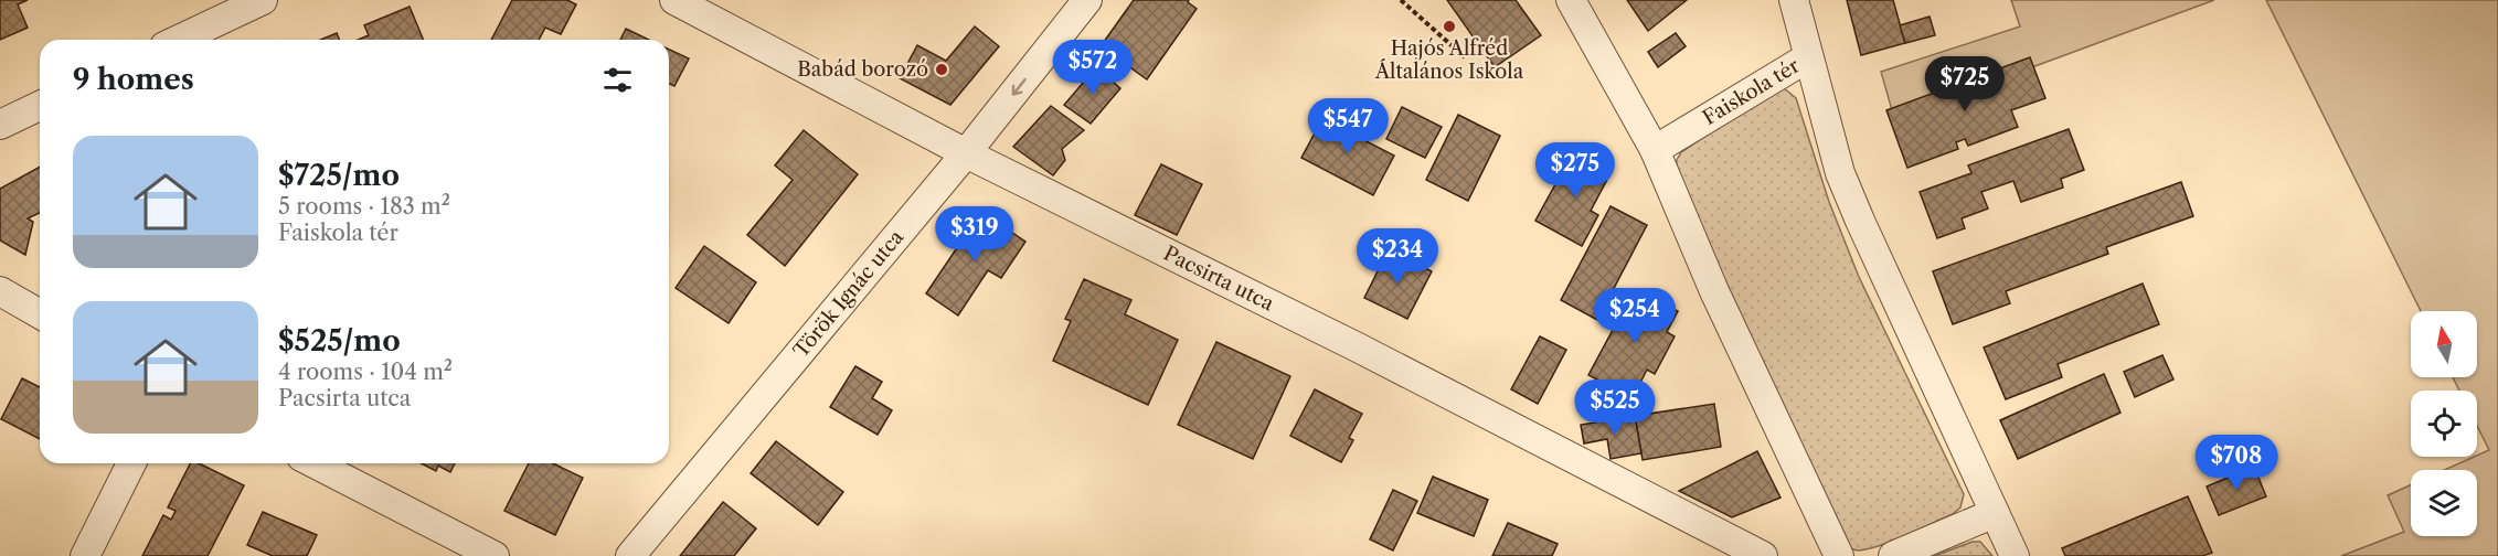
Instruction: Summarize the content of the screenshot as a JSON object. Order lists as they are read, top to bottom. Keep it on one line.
{"streets":{"street":["Faiskola tér","Pacsirta utca","Török Ignác utca"]},"crossings":[["Pacsirta utca","Török Ignác utca"]],"places":["Hajós Alfréd Általános Iskola","Babád borozó"],"north":"top","page":{"price":["$572","$725","$547","$275","$319","$234","$254","$525","$708"],"heading":"9 homes","list":[{"name":"$725/mo","note":"5 rooms · 183 m² · Faiskola tér"},{"name":"$525/mo","note":"4 rooms · 104 m² · Pacsirta utca"}]}}
